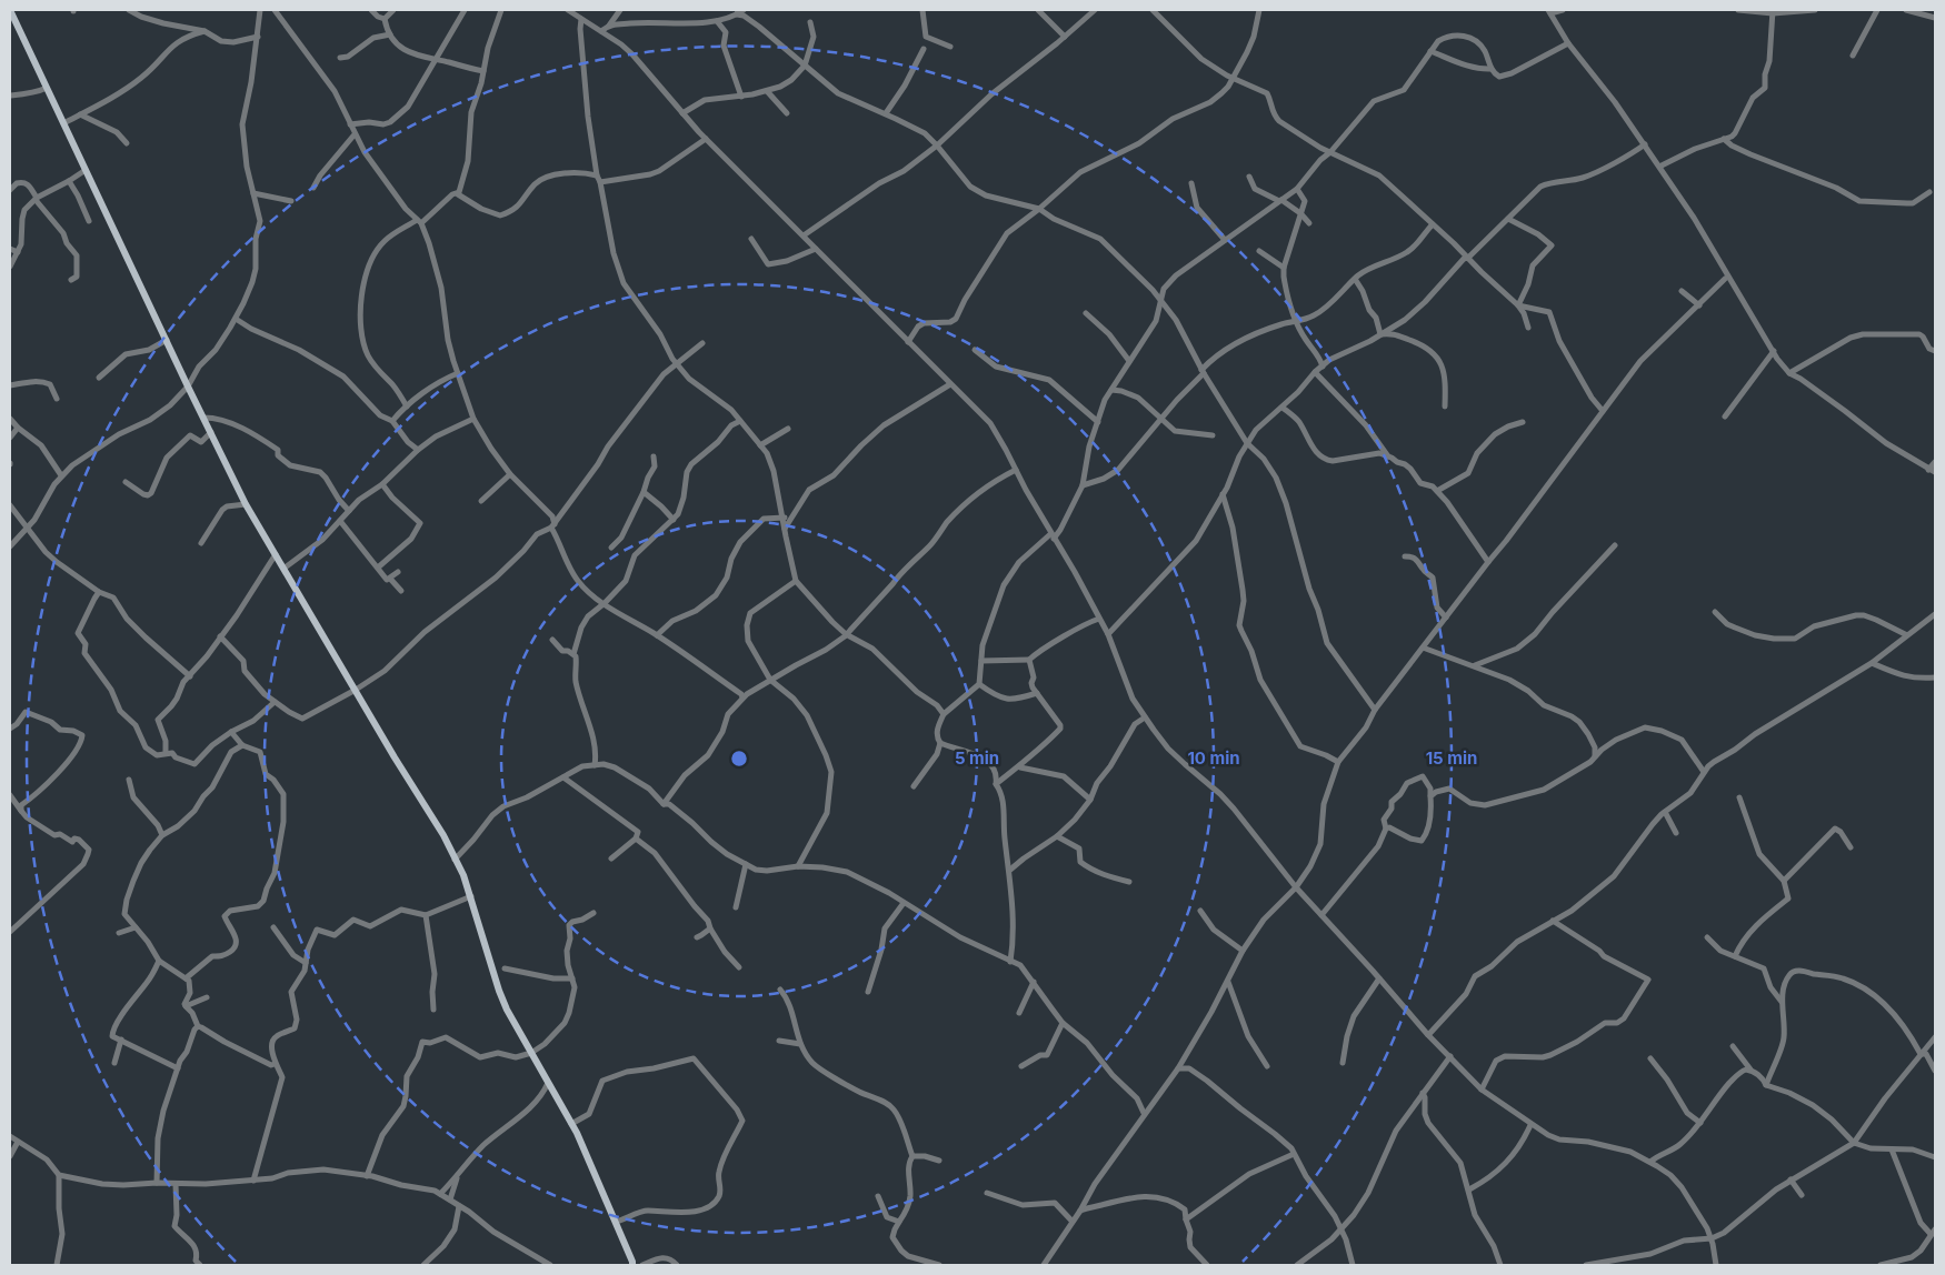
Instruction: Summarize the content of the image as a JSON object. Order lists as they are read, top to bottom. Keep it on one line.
{"rings":["5 min","10 min","15 min"]}
